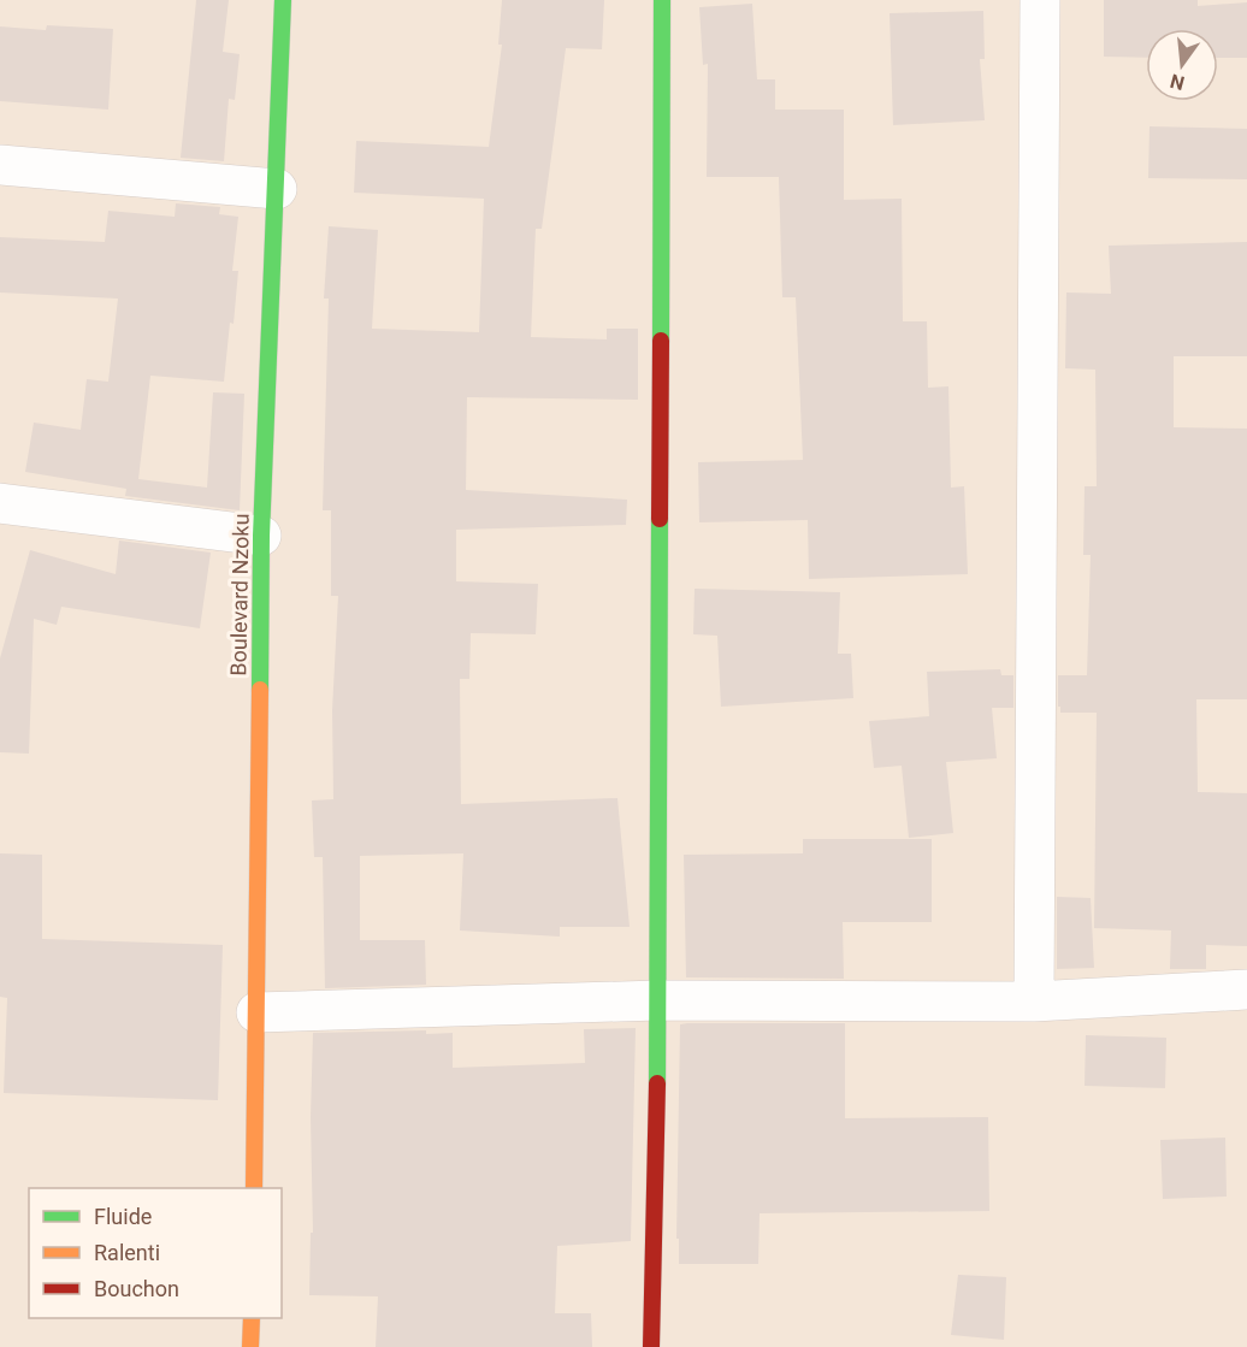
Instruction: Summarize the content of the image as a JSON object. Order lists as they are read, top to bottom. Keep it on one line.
{"streets":{"street":["Boulevard Nzoku"]},"legend":["Fluide","Ralenti","Bouchon"],"north":"bottom"}
